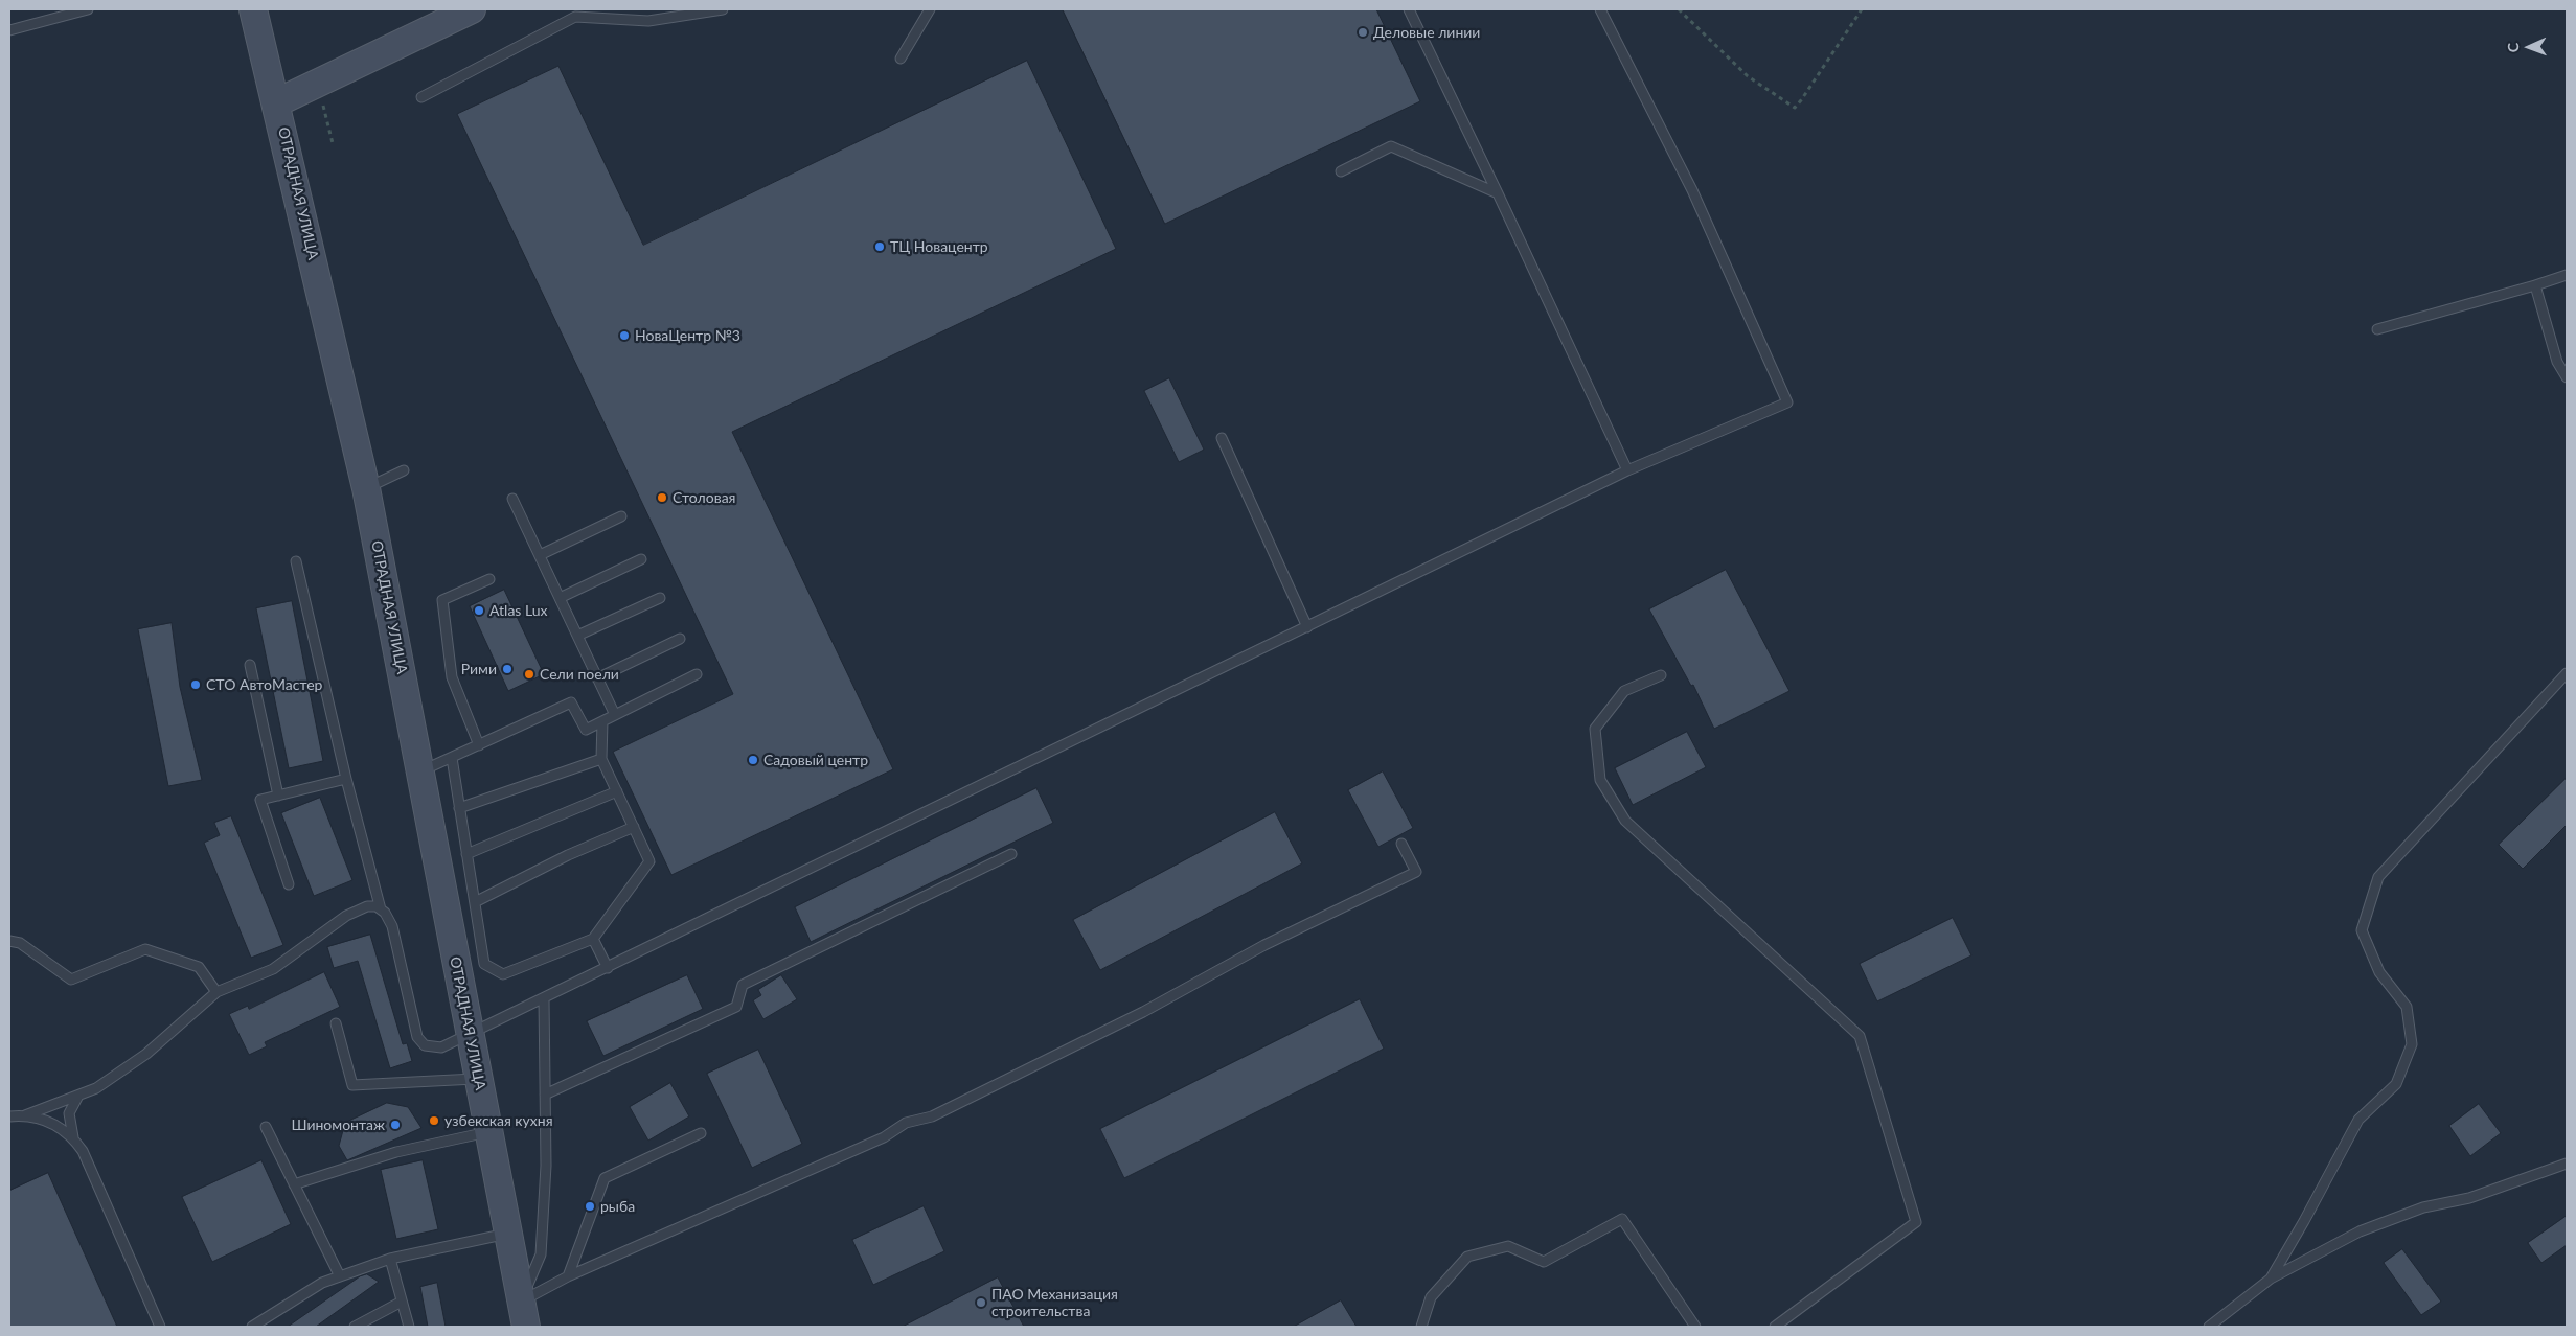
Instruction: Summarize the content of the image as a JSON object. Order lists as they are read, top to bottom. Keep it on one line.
{"streets":{"main road":["ОТРАДНАЯ УЛИЦА"]},"places":["Деловые линии","ТЦ Новацентр","НоваЦентр №3","Столовая","Atlas Lux","Рими","Сели поели","СТО АвтоМастер","Садовый центр","узбекская кухня","Шиномонтаж","рыба","ПАО Механизация строительства"],"north":"left"}
